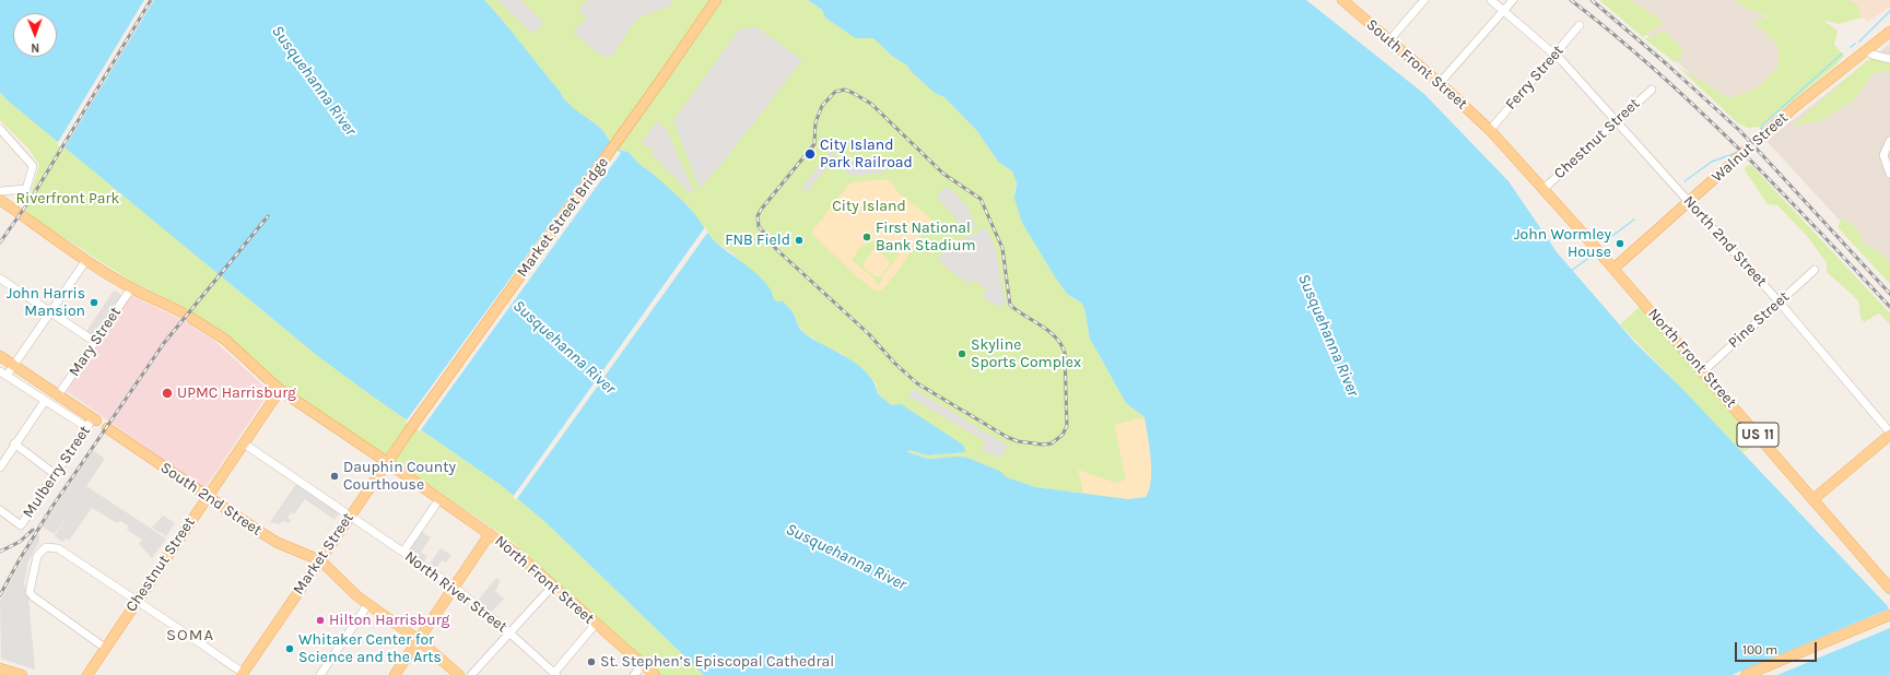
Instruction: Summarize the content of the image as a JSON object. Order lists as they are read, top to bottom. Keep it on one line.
{"streets":{"main road":["South Front Street","Chestnut Street","Walnut Street","Market Street Bridge","North Front Street","US 11","South 2nd Street","Market Street"],"street":["Ferry Street","North 2nd Street","Pine Street","Mary Street","Mulberry Street","North River Street"]},"crossings":[["South Front Street","Ferry Street"],["South Front Street","North Front Street"],["Ferry Street","North 2nd Street"],["Ferry Street","North Front Street"],["Chestnut Street","North 2nd Street"],["Chestnut Street","North Front Street"],["Chestnut Street","South 2nd Street"],["Chestnut Street","North River Street"],["Walnut Street","North 2nd Street"],["Walnut Street","North Front Street"],["Market Street Bridge","Market Street"],["North 2nd Street","Pine Street"],["Pine Street","North Front Street"],["North Front Street","Market Street"],["South 2nd Street","Market Street"],["Market Street","North River Street"]],"districts":["SOMA"],"water":["Susquehanna River"],"parks":["Riverfront Park","City Island"],"places":["City Island Park Railroad","First National Bank Stadium","FNB Field","John Wormley House","John Harris Mansion","Skyline Sports Complex","UPMC Harrisburg","Dauphin County Courthouse","Hilton Harrisburg","Whitaker Center for Science and the Arts","St. Stephen’s Episcopal Cathedral"],"scale_bar":"100 m","north":"bottom"}
